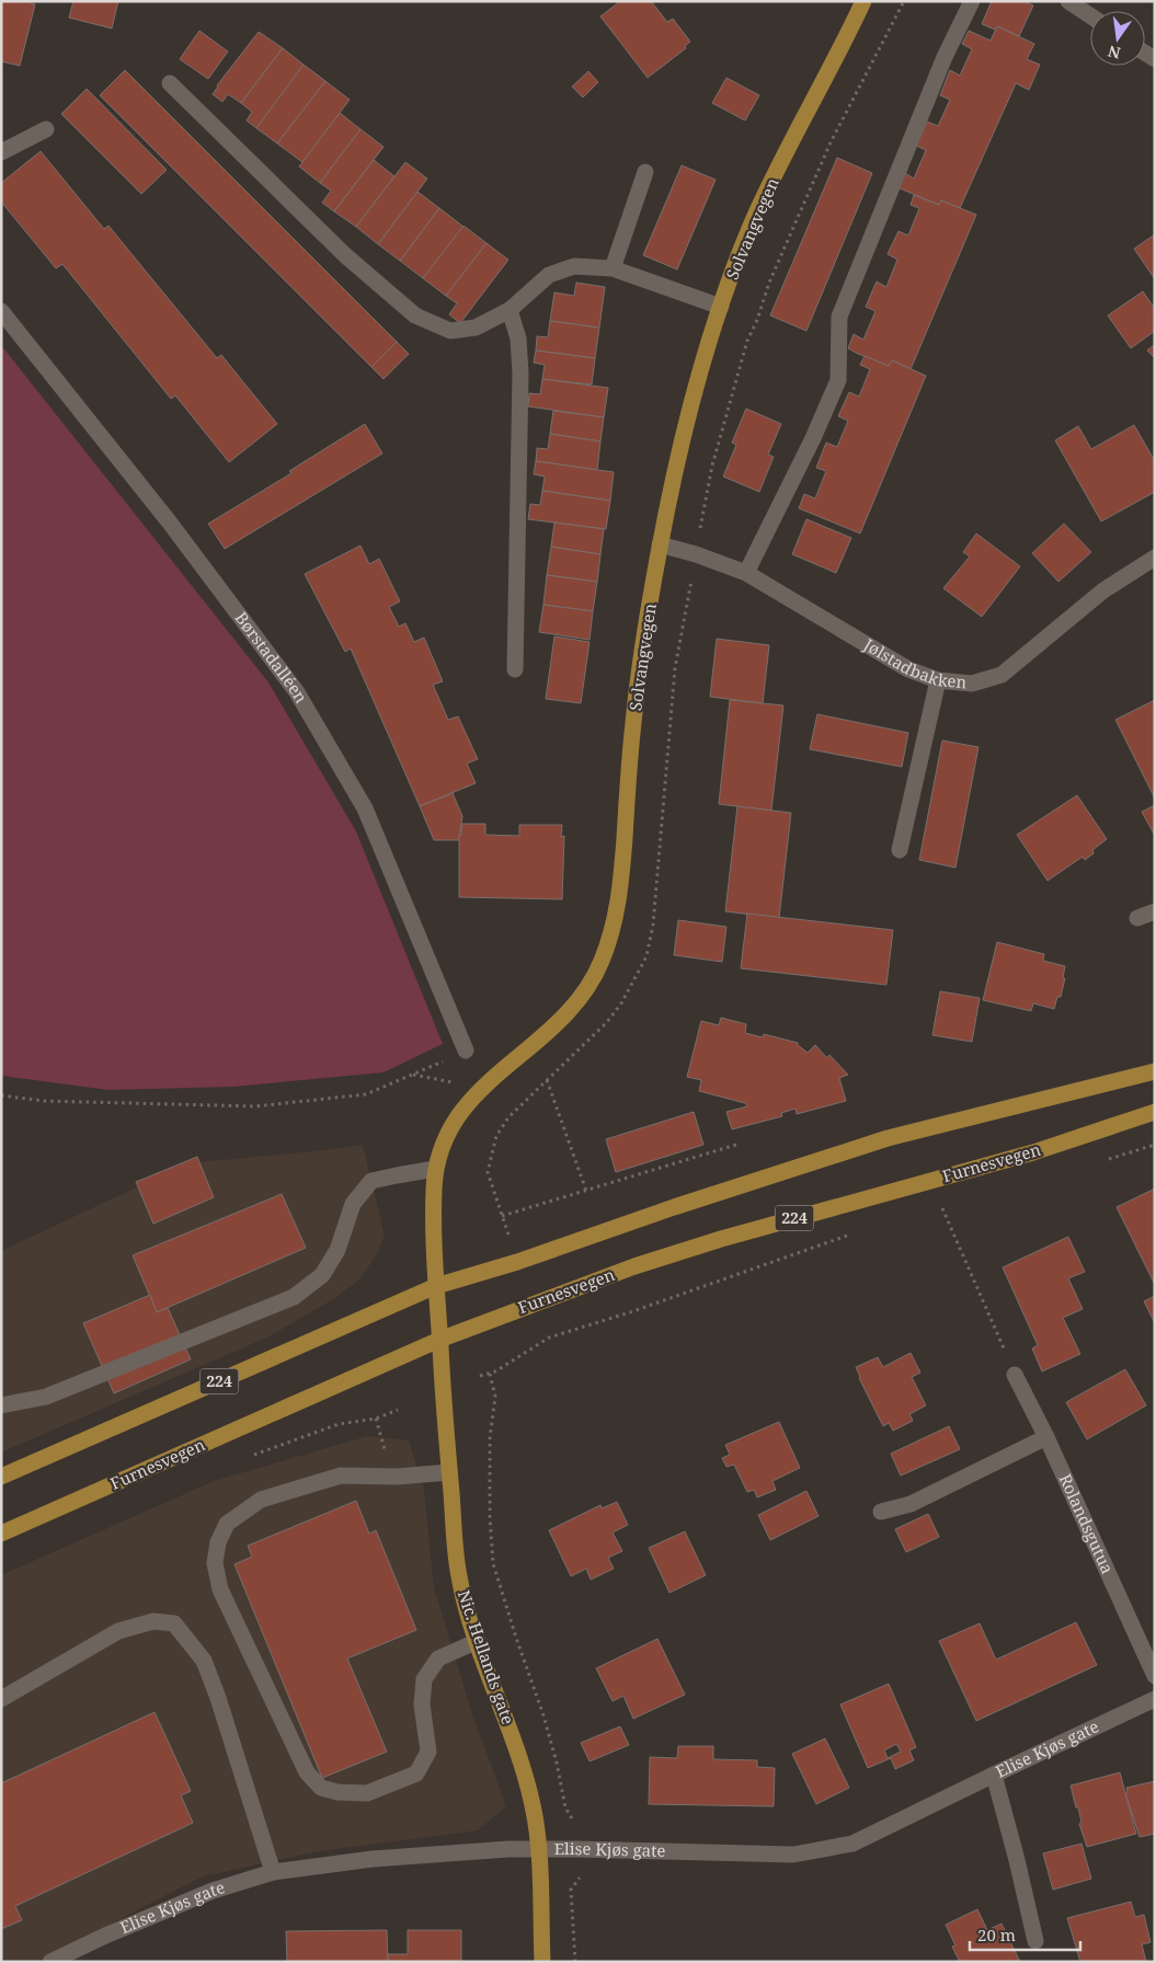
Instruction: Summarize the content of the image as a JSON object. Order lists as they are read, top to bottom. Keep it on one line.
{"streets":{"main road":["Solvangvegen","Furnesvegen","224","Nic. Hellands gate"],"street":["Børstadalléen","Jølstadbakken","Rolandsgutua","Elise Kjøs gate"]},"crossings":[["Solvangvegen","Jølstadbakken"],["Solvangvegen","224"],["Solvangvegen","Nic. Hellands gate"],["Furnesvegen","Nic. Hellands gate"],["224","Nic. Hellands gate"],["Nic. Hellands gate","Elise Kjøs gate"]],"scale_bar":"20 m","north":"bottom"}
